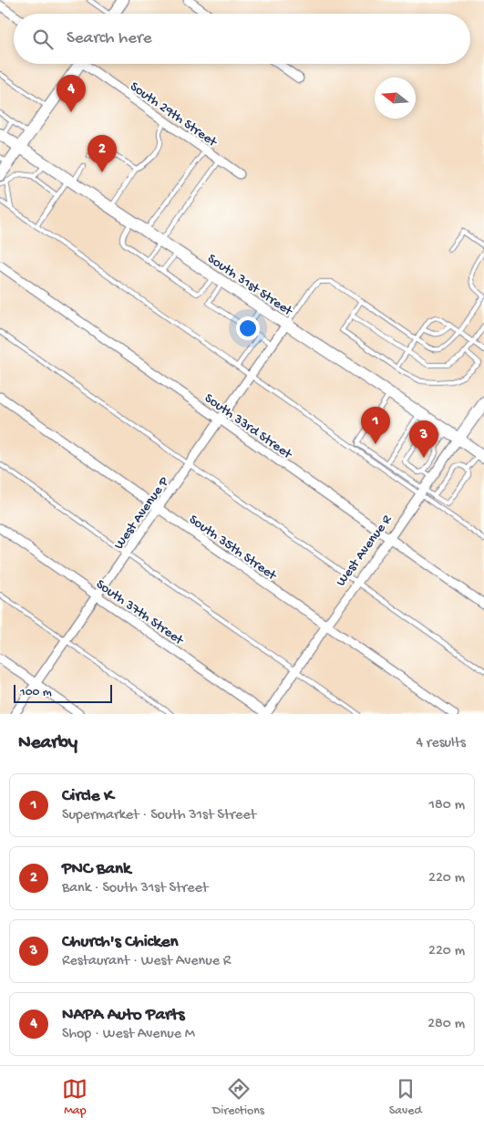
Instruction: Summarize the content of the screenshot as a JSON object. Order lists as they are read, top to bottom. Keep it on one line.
{"streets":{"main road":["South 31st Street","West Avenue R"],"street":["South 29th Street","South 33rd Street","West Avenue P","South 35th Street","South 37th Street"]},"crossings":[["South 31st Street","West Avenue P"],["South 31st Street","West Avenue R"],["South 33rd Street","West Avenue P"],["South 33rd Street","West Avenue R"],["West Avenue P","South 35th Street"],["West Avenue P","South 37th Street"],["South 35th Street","West Avenue R"],["West Avenue R","South 37th Street"]],"scale_bar":"100 m","north":"left","page":{"search":"Search here","pins":["4","2","1","3"],"scale":"100 m","heading":["Nearby","4 results"],"list":[{"mark":"1","name":"Circle K","note":"Supermarket · South 31st Street","value":"180 m"},{"mark":"2","name":"PNC Bank","note":"Bank · South 31st Street","value":"220 m"},{"mark":"3","name":"Church's Chicken","note":"Restaurant · West Avenue R","value":"220 m"},{"mark":"4","name":"NAPA Auto Parts","note":"Shop · West Avenue M","value":"280 m"}],"nav":["Map","Directions","Saved"]}}
